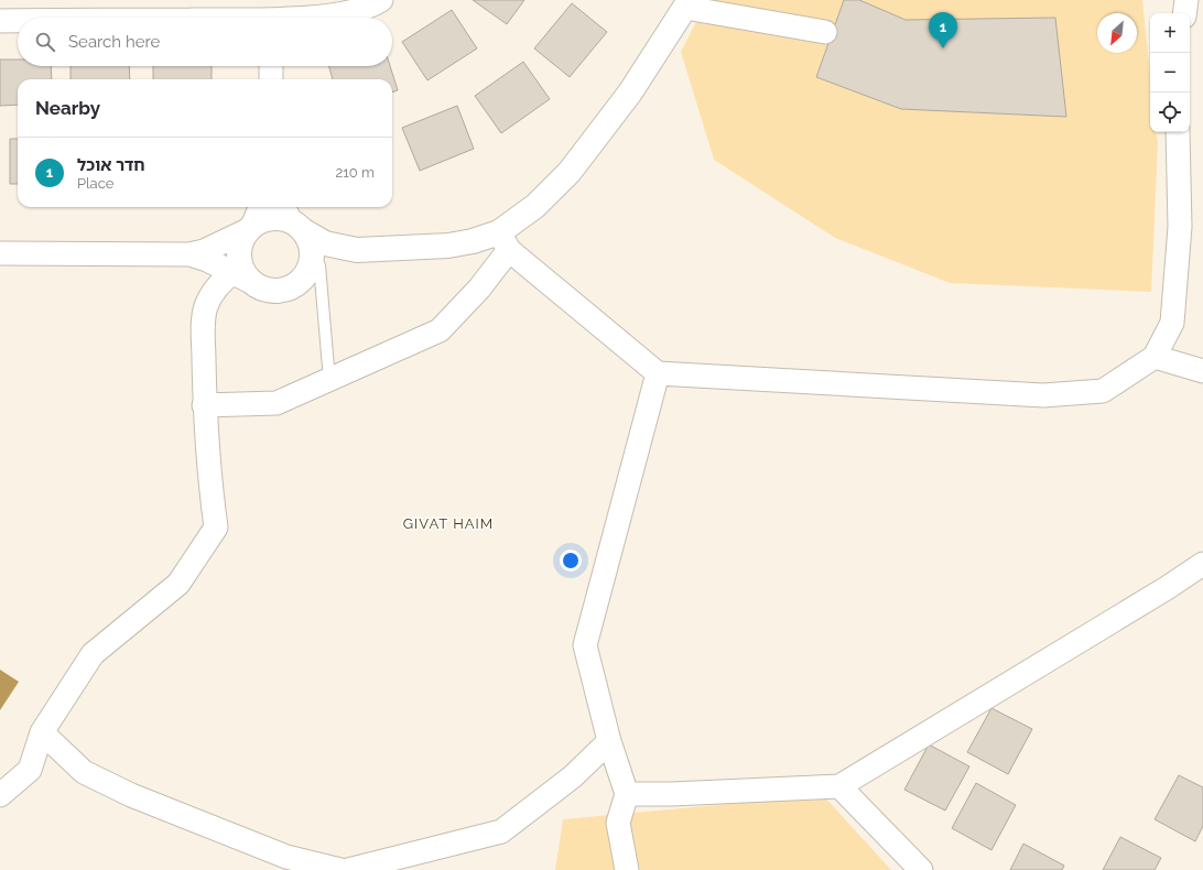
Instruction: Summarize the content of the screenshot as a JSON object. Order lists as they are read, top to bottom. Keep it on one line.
{"districts":["GIVAT HAIM"],"north":"bottom left","page":{"pins":"1","map_buttons":["+","−"],"search":"Search here","heading":"Nearby","list":[{"mark":"1","name":"חדר אוכל","note":"Place","value":"210 m"}]}}
